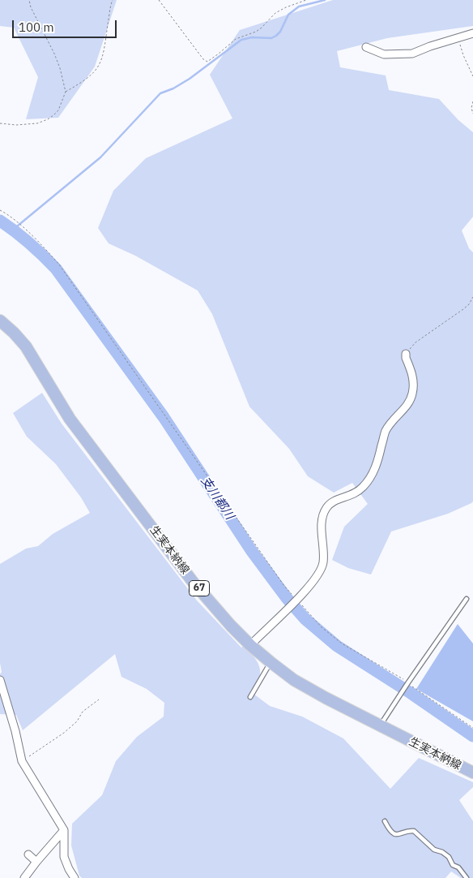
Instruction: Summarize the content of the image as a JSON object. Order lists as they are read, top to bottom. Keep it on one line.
{"streets":{"main road":["生実本納線","67"]},"water":["支川都川"],"scale_bar":"100 m"}
